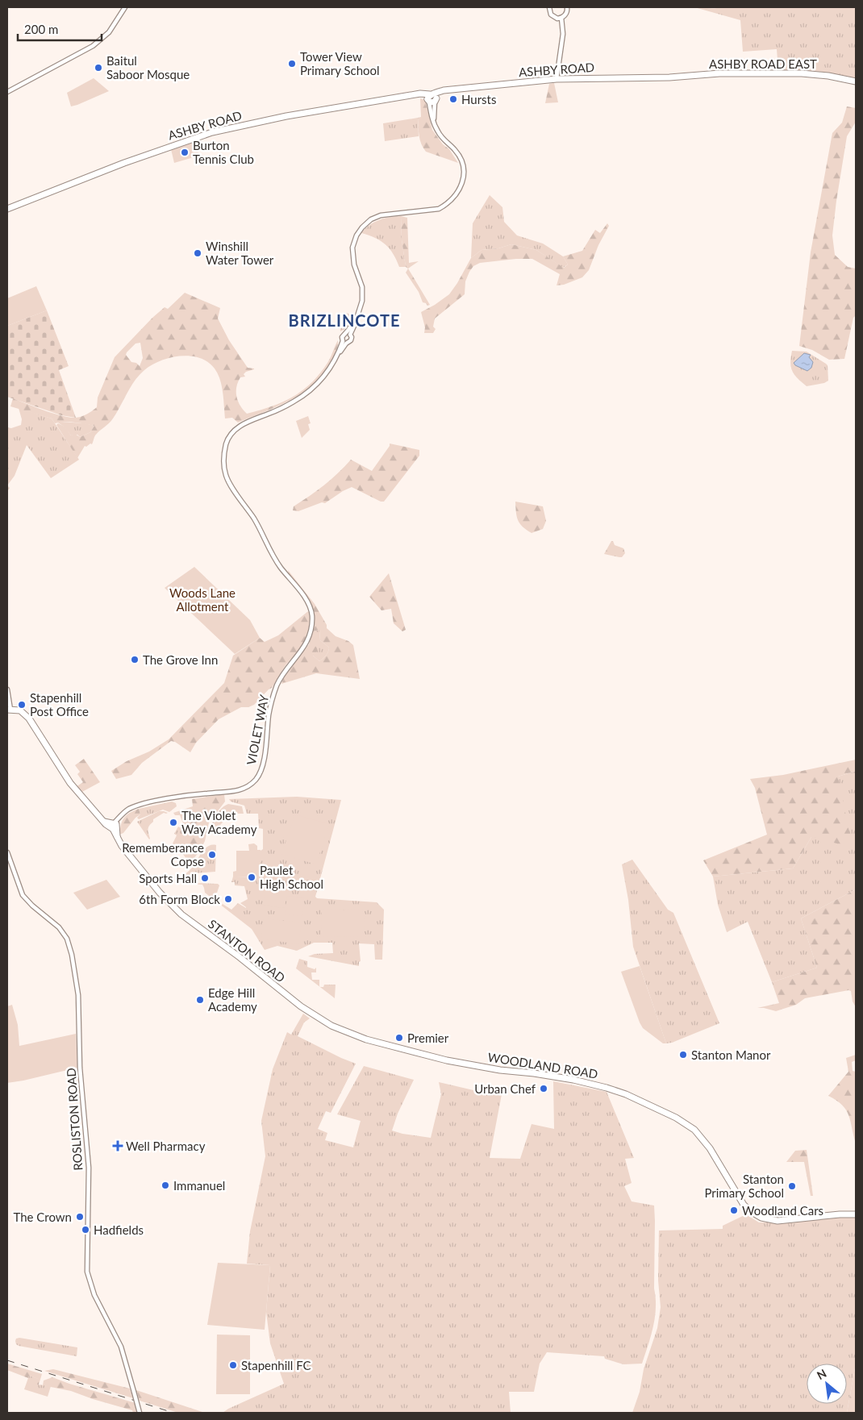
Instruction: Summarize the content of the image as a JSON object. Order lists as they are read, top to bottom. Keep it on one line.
{"streets":{"highway":["ASHBY ROAD EAST","ASHBY ROAD","STANTON ROAD","WOODLAND ROAD"],"street":["VIOLET WAY","ROSLISTON ROAD"]},"crossings":[["ASHBY ROAD EAST","ASHBY ROAD"],["VIOLET WAY","STANTON ROAD"],["STANTON ROAD","WOODLAND ROAD"]],"districts":["BRIZLINCOTE"],"parks":["Woods Lane Allotment"],"places":{"other":["Tower View Primary School","Baitul Saboor Mosque","Hursts","Burton Tennis Club","Winshill Water Tower","The Grove Inn","Stapenhill Post Office","The Violet Way Academy","Rememberance Copse","Paulet High School","Sports Hall","6th Form Block","Edge Hill Academy","Premier","Stanton Manor","Urban Chef","Immanuel","Stanton Primary School","Woodland Cars","The Crown","Hadfields","Stapenhill FC"],"health":["Well Pharmacy"]},"scale_bar":"200 m","north":"top left"}
